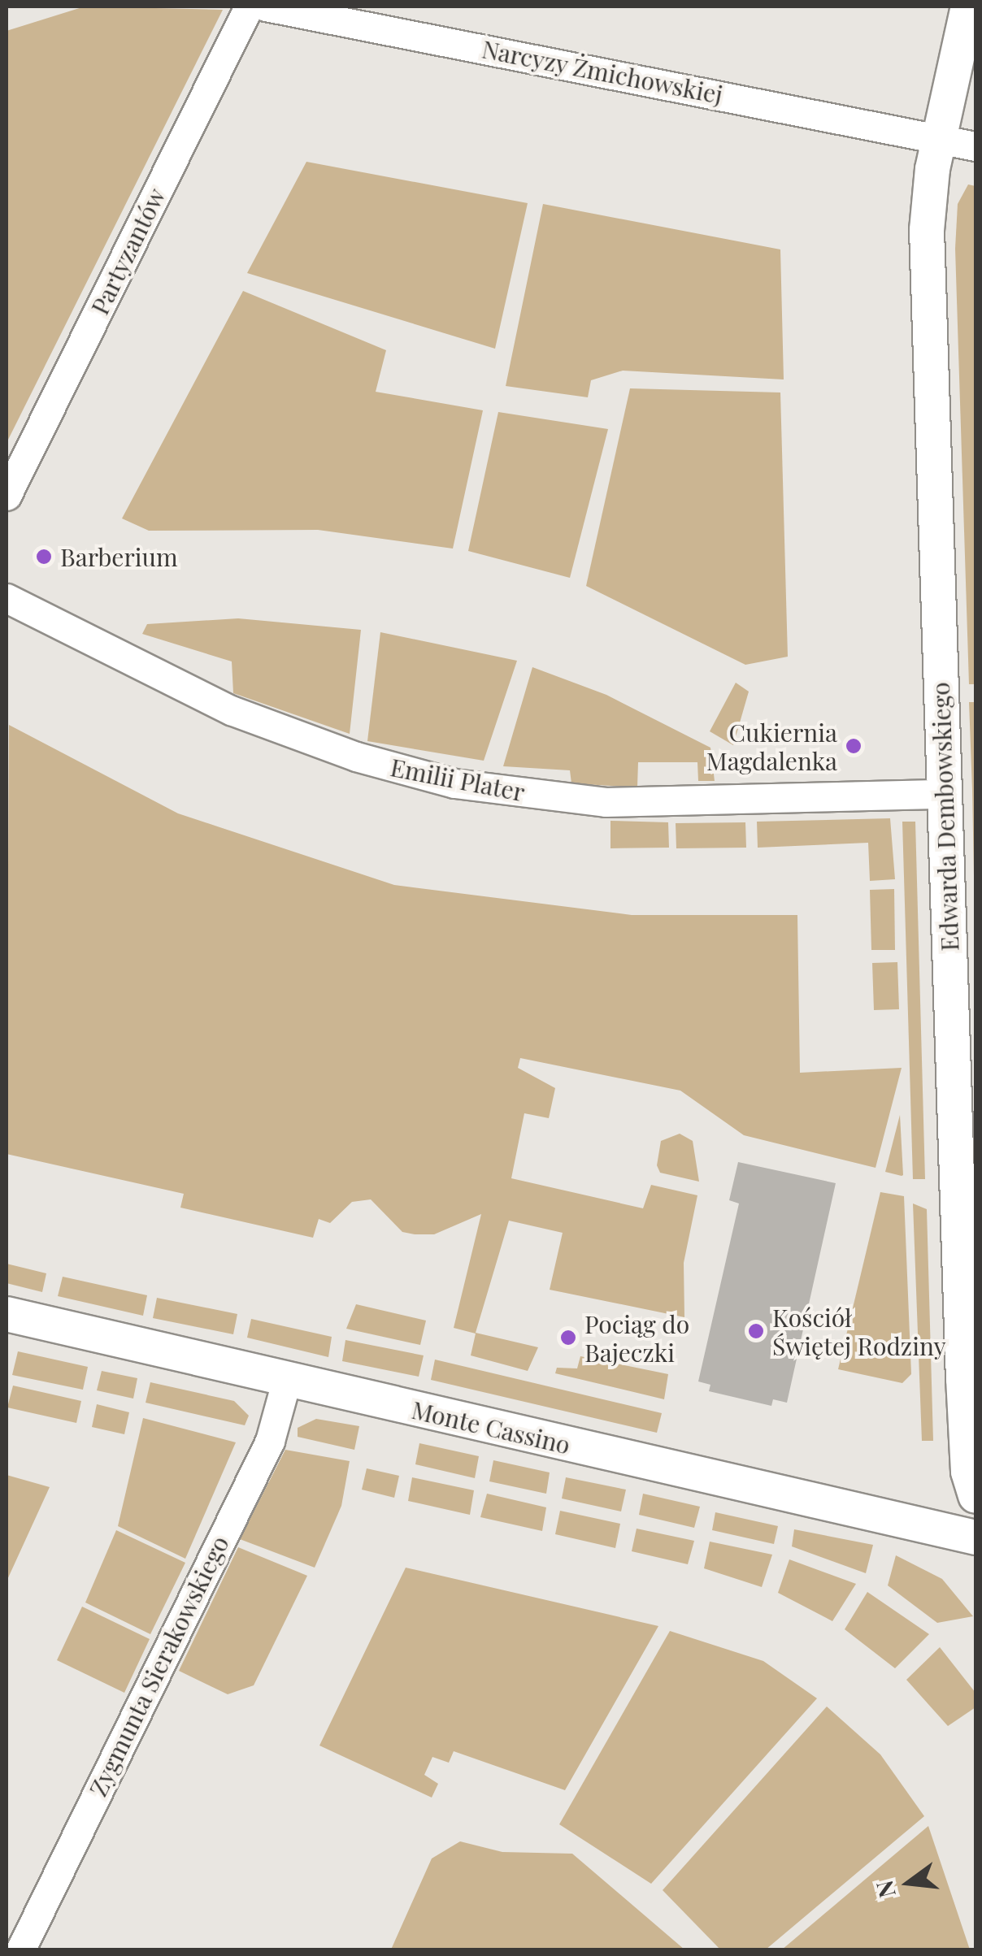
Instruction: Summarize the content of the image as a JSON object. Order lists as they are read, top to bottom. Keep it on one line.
{"streets":{"street":["Narcyzy Żmichowskiej","Partyzantów","Emilii Plater","Edwarda Dembowskiego","Monte Cassino","Zygmunta Sierakowskiego"]},"crossings":[["Narcyzy Żmichowskiej","Edwarda Dembowskiego"],["Emilii Plater","Edwarda Dembowskiego"],["Monte Cassino","Zygmunta Sierakowskiego"]],"places":["Barberium","Cukiernia Magdalenka","Kościół Świętej Rodziny","Pociąg do Bajeczki"],"north":"left"}
